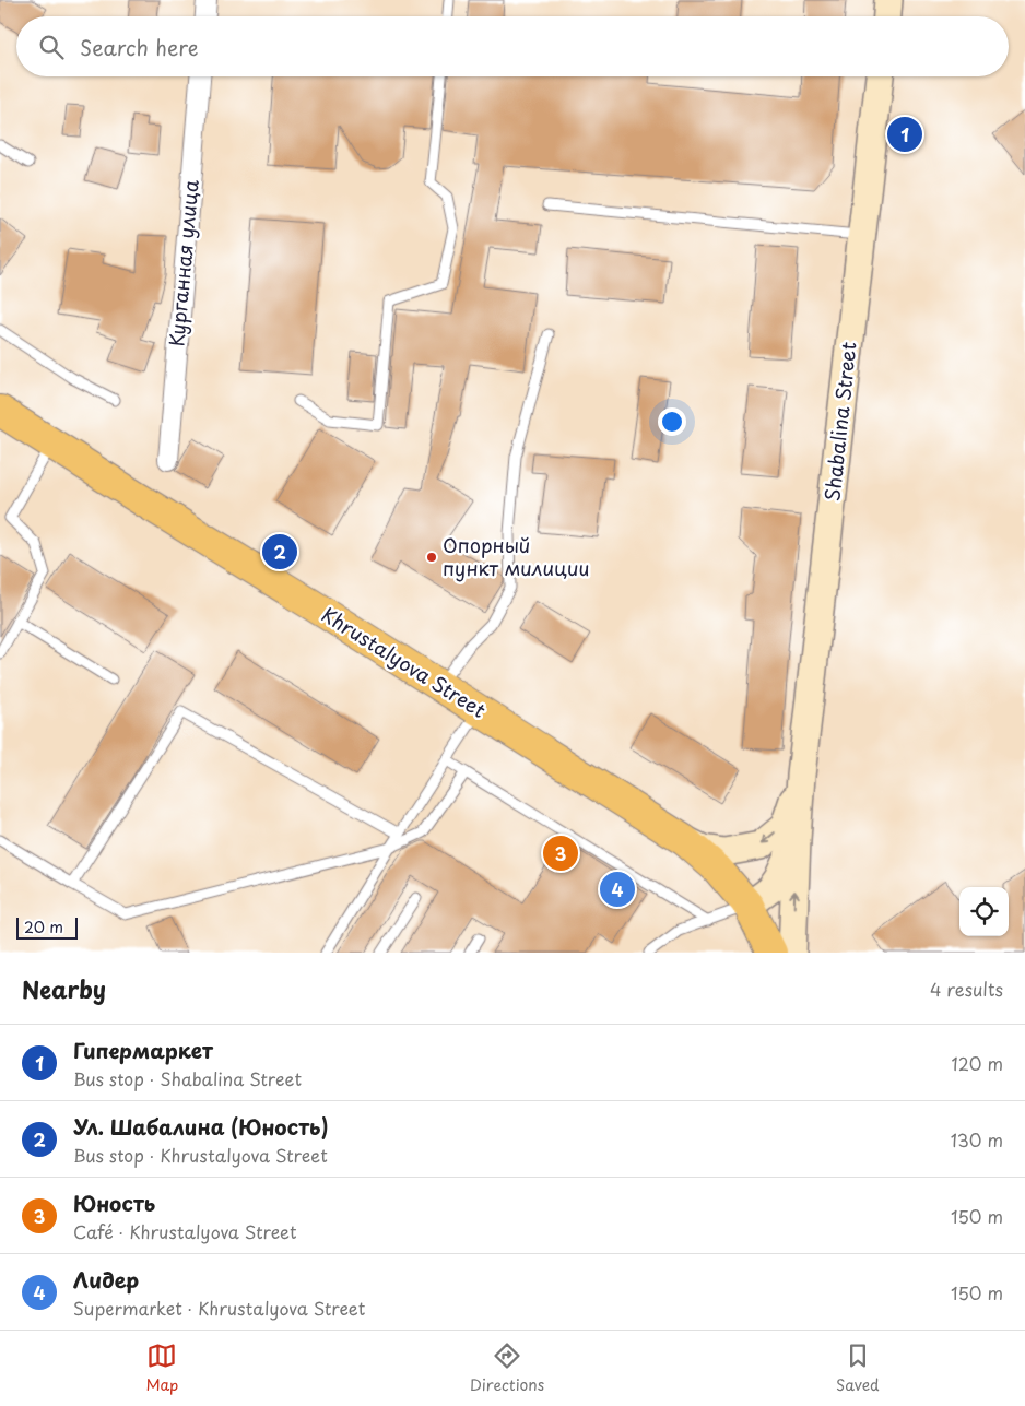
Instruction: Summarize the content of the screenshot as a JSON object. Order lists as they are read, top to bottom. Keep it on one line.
{"streets":{"main road":["Shabalina Street","Khrustalyova Street"],"street":["Курганная улица"]},"crossings":[["Shabalina Street","Khrustalyova Street"]],"places":["Опорный пункт милиции"],"scale_bar":"20 m","page":{"search":"Search here","pins":["1","2","3","4"],"scale":"20 m","heading":["Nearby","4 results"],"list":[{"mark":"1","name":"Гипермаркет","note":"Bus stop · Shabalina Street","value":"120 m"},{"mark":"2","name":"Ул. Шабалина (Юность)","note":"Bus stop · Khrustalyova Street","value":"130 m"},{"mark":"3","name":"Юность","note":"Café · Khrustalyova Street","value":"150 m"},{"mark":"4","name":"Лидер","note":"Supermarket · Khrustalyova Street","value":"150 m"}],"nav":["Map","Directions","Saved"]}}
